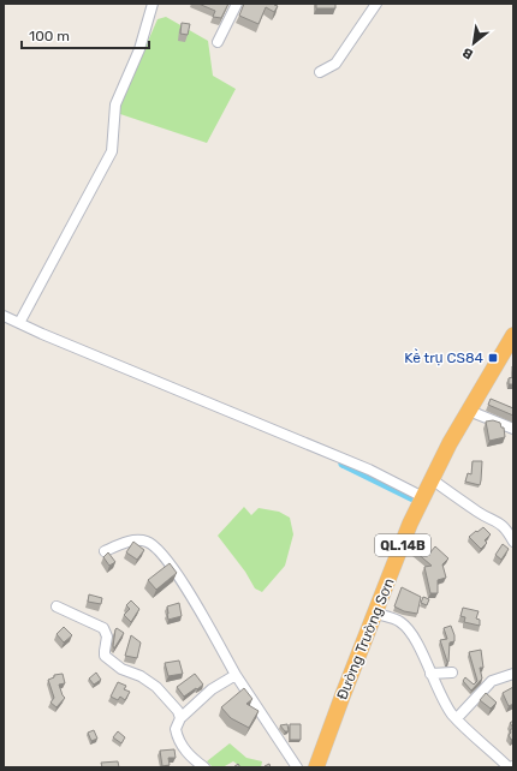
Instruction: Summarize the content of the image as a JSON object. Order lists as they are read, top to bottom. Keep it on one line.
{"streets":{"highway":["QL.14B","Đường Trường Sơn"]},"places":{"transit":["Kề trụ CS84"]},"scale_bar":"100 m","north":"bottom left"}
